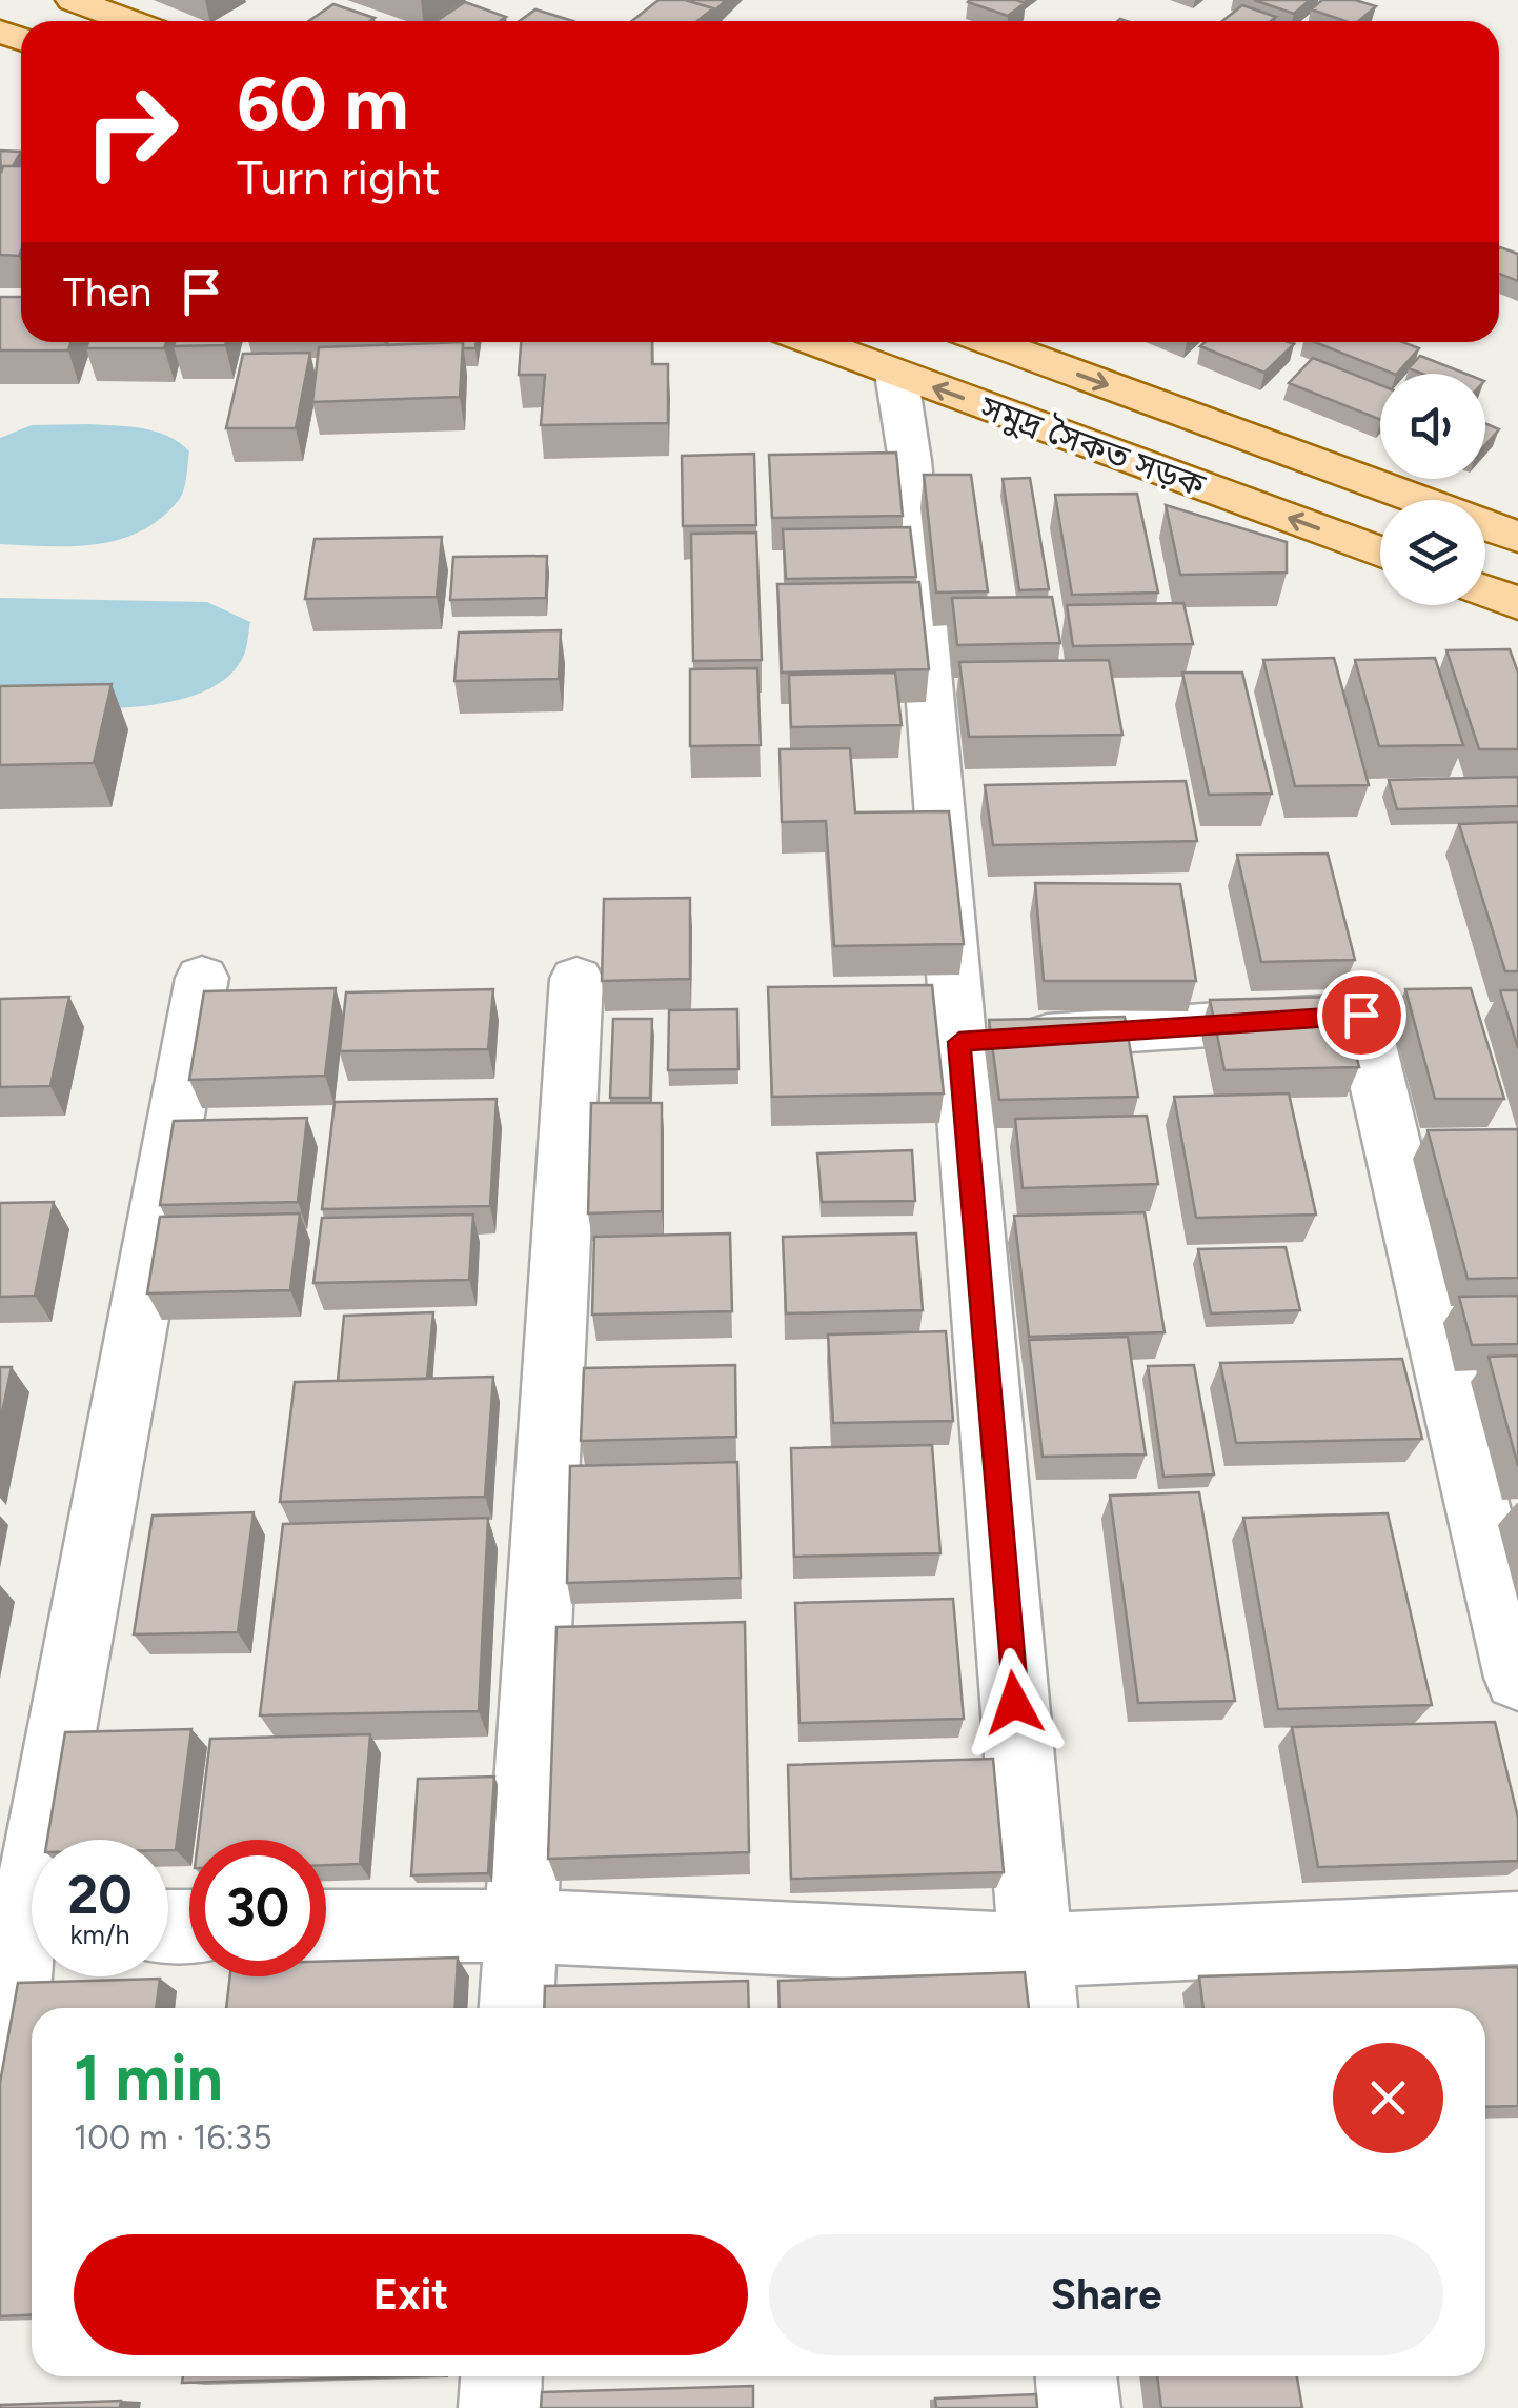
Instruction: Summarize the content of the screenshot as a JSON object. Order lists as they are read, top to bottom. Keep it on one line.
{"streets":{"main road":["সমুদ্র সৈকত সড়ক"]},"page":{"turn":["60 m","Turn right"],"then":"Then","speed":"20 km/h","limit":"30","heading":["1 min","100 m · 16:35"],"buttons":["Exit","Share"]}}
